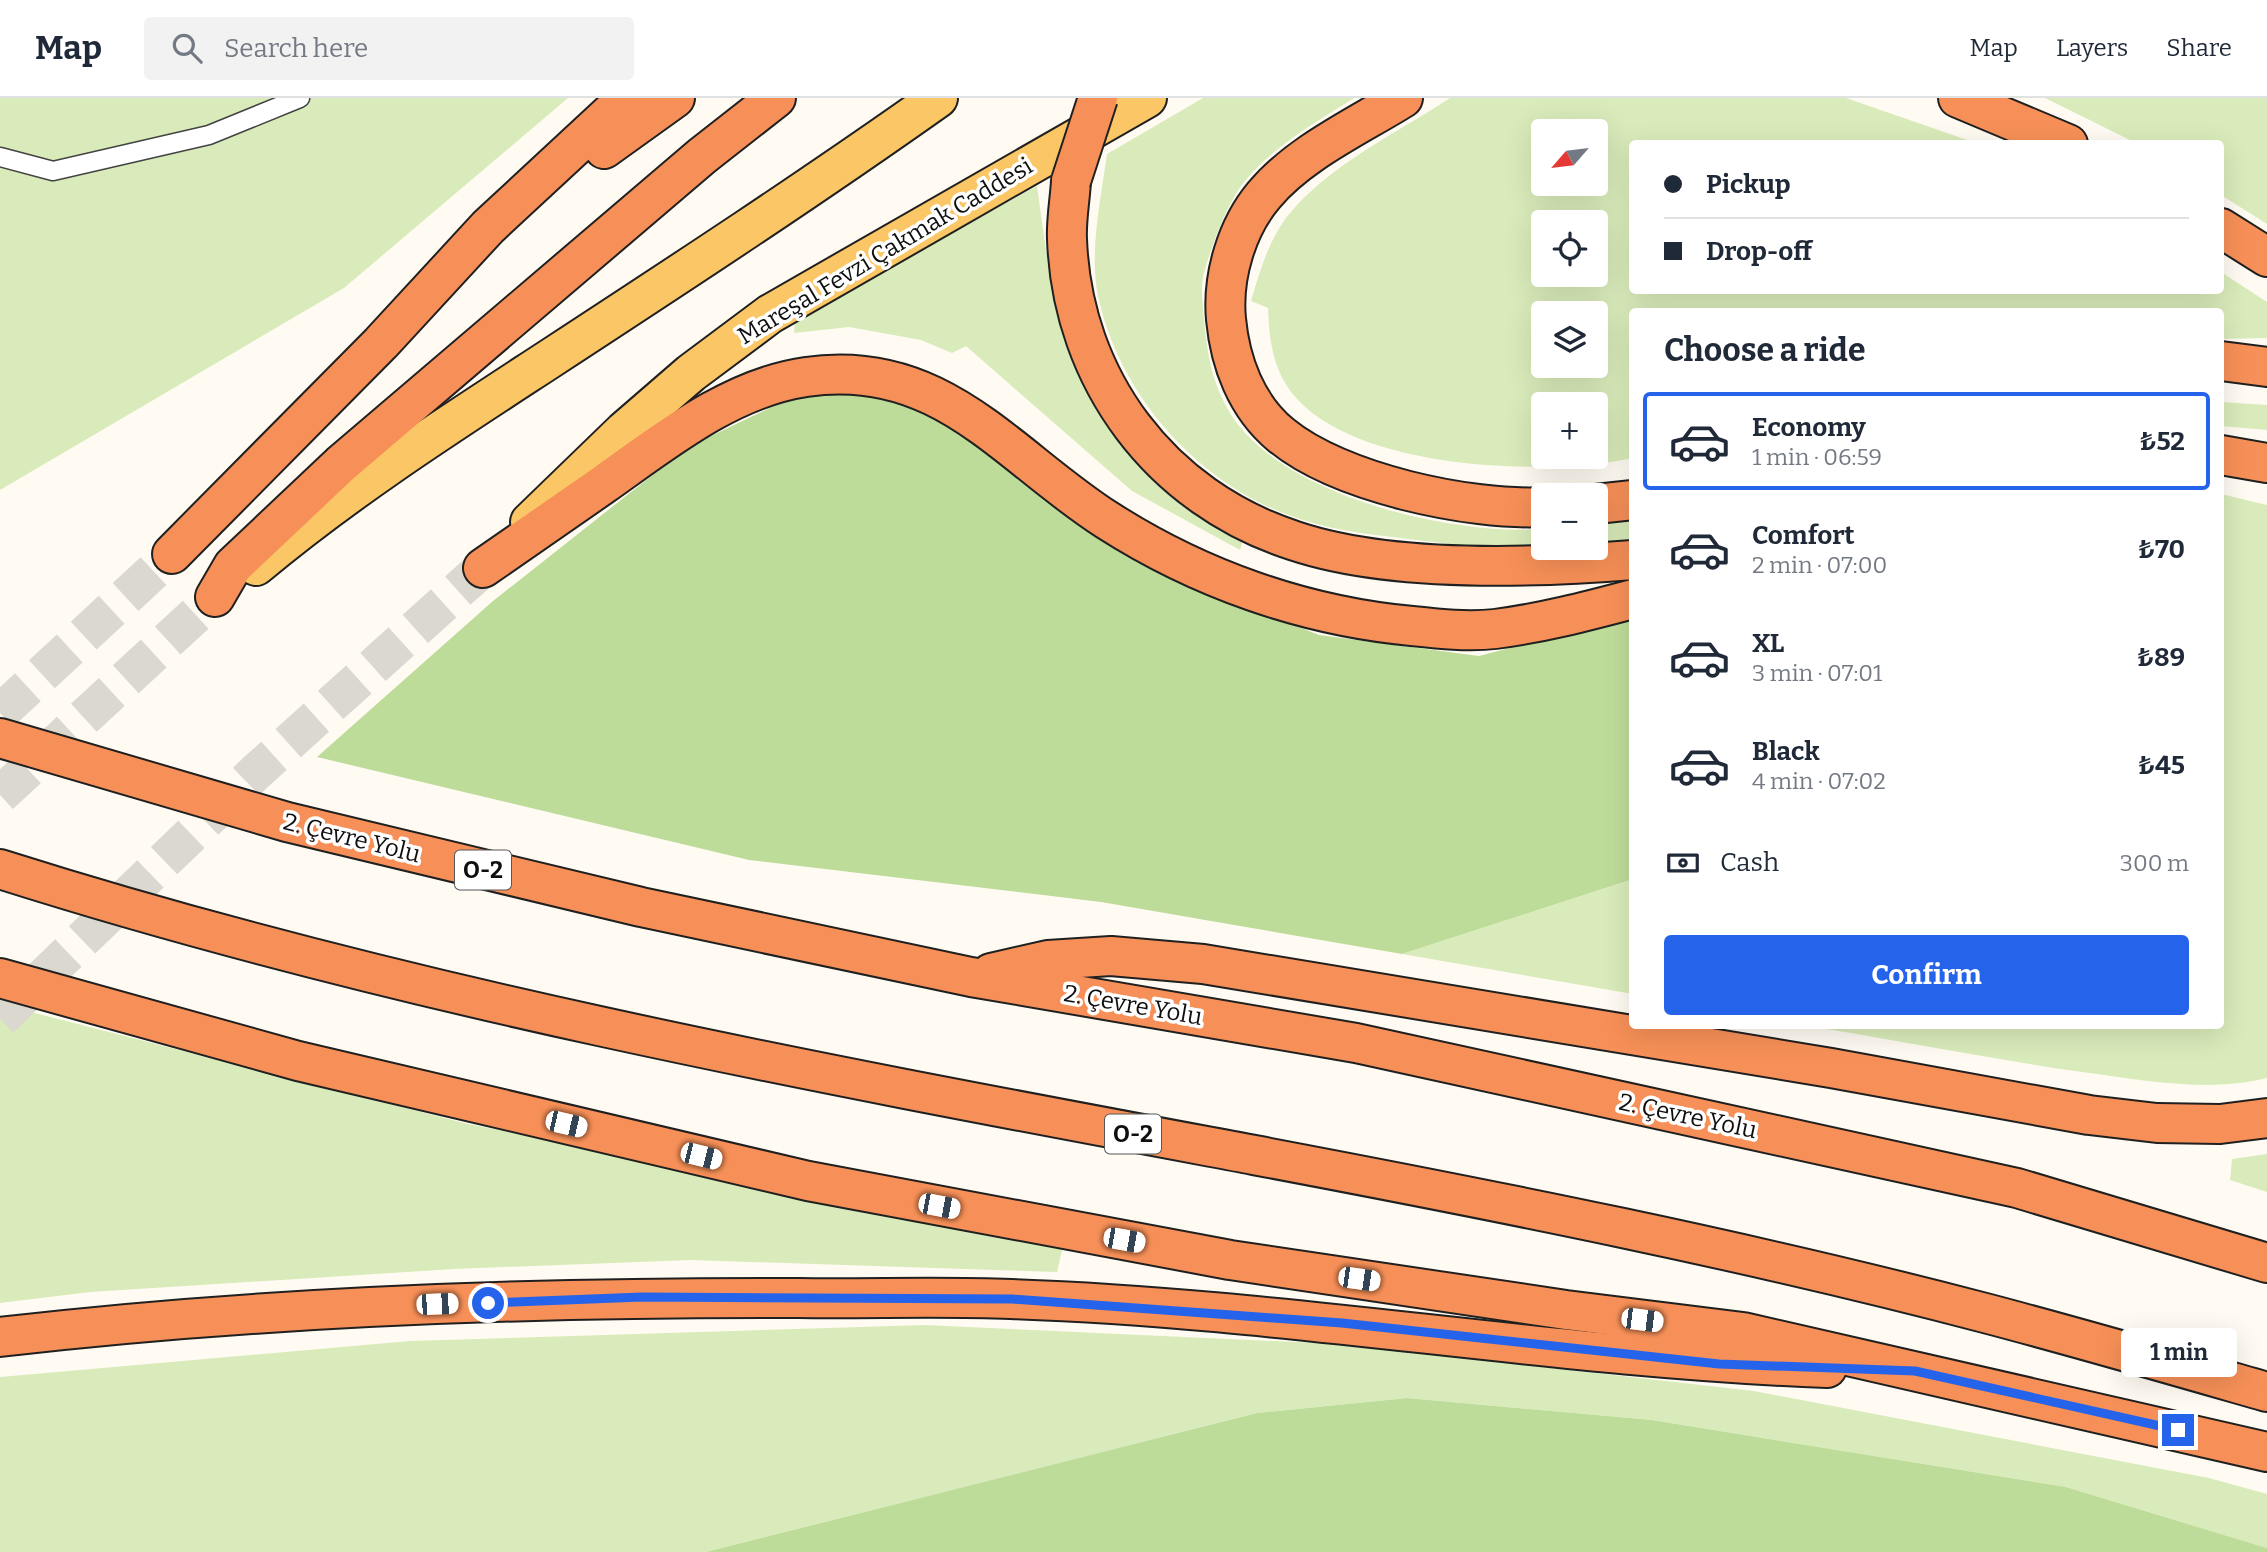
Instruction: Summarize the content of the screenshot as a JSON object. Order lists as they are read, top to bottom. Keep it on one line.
{"streets":{"highway":["2. Çevre Yolu","O-2"],"main road":["Mareşal Fevzi Çakmak Caddesi"]},"north":"bottom left","page":{"header":"Map","search":"Search here","nav":["Map","Layers","Share"],"map_buttons":["+","−"],"banner":["Pickup","Drop-off"],"heading":"Choose a ride","list":[{"name":"Economy","note":"1 min · 06:59","value":"₺52"},{"name":"Comfort","note":"2 min · 07:00","value":"₺70"},{"name":"XL","note":"3 min · 07:01","value":"₺89"},{"name":"Black","note":"4 min · 07:02","value":"₺45"}],"pay":["Cash","300 m"],"buttons":"Confirm","bubble":"1 min"}}
